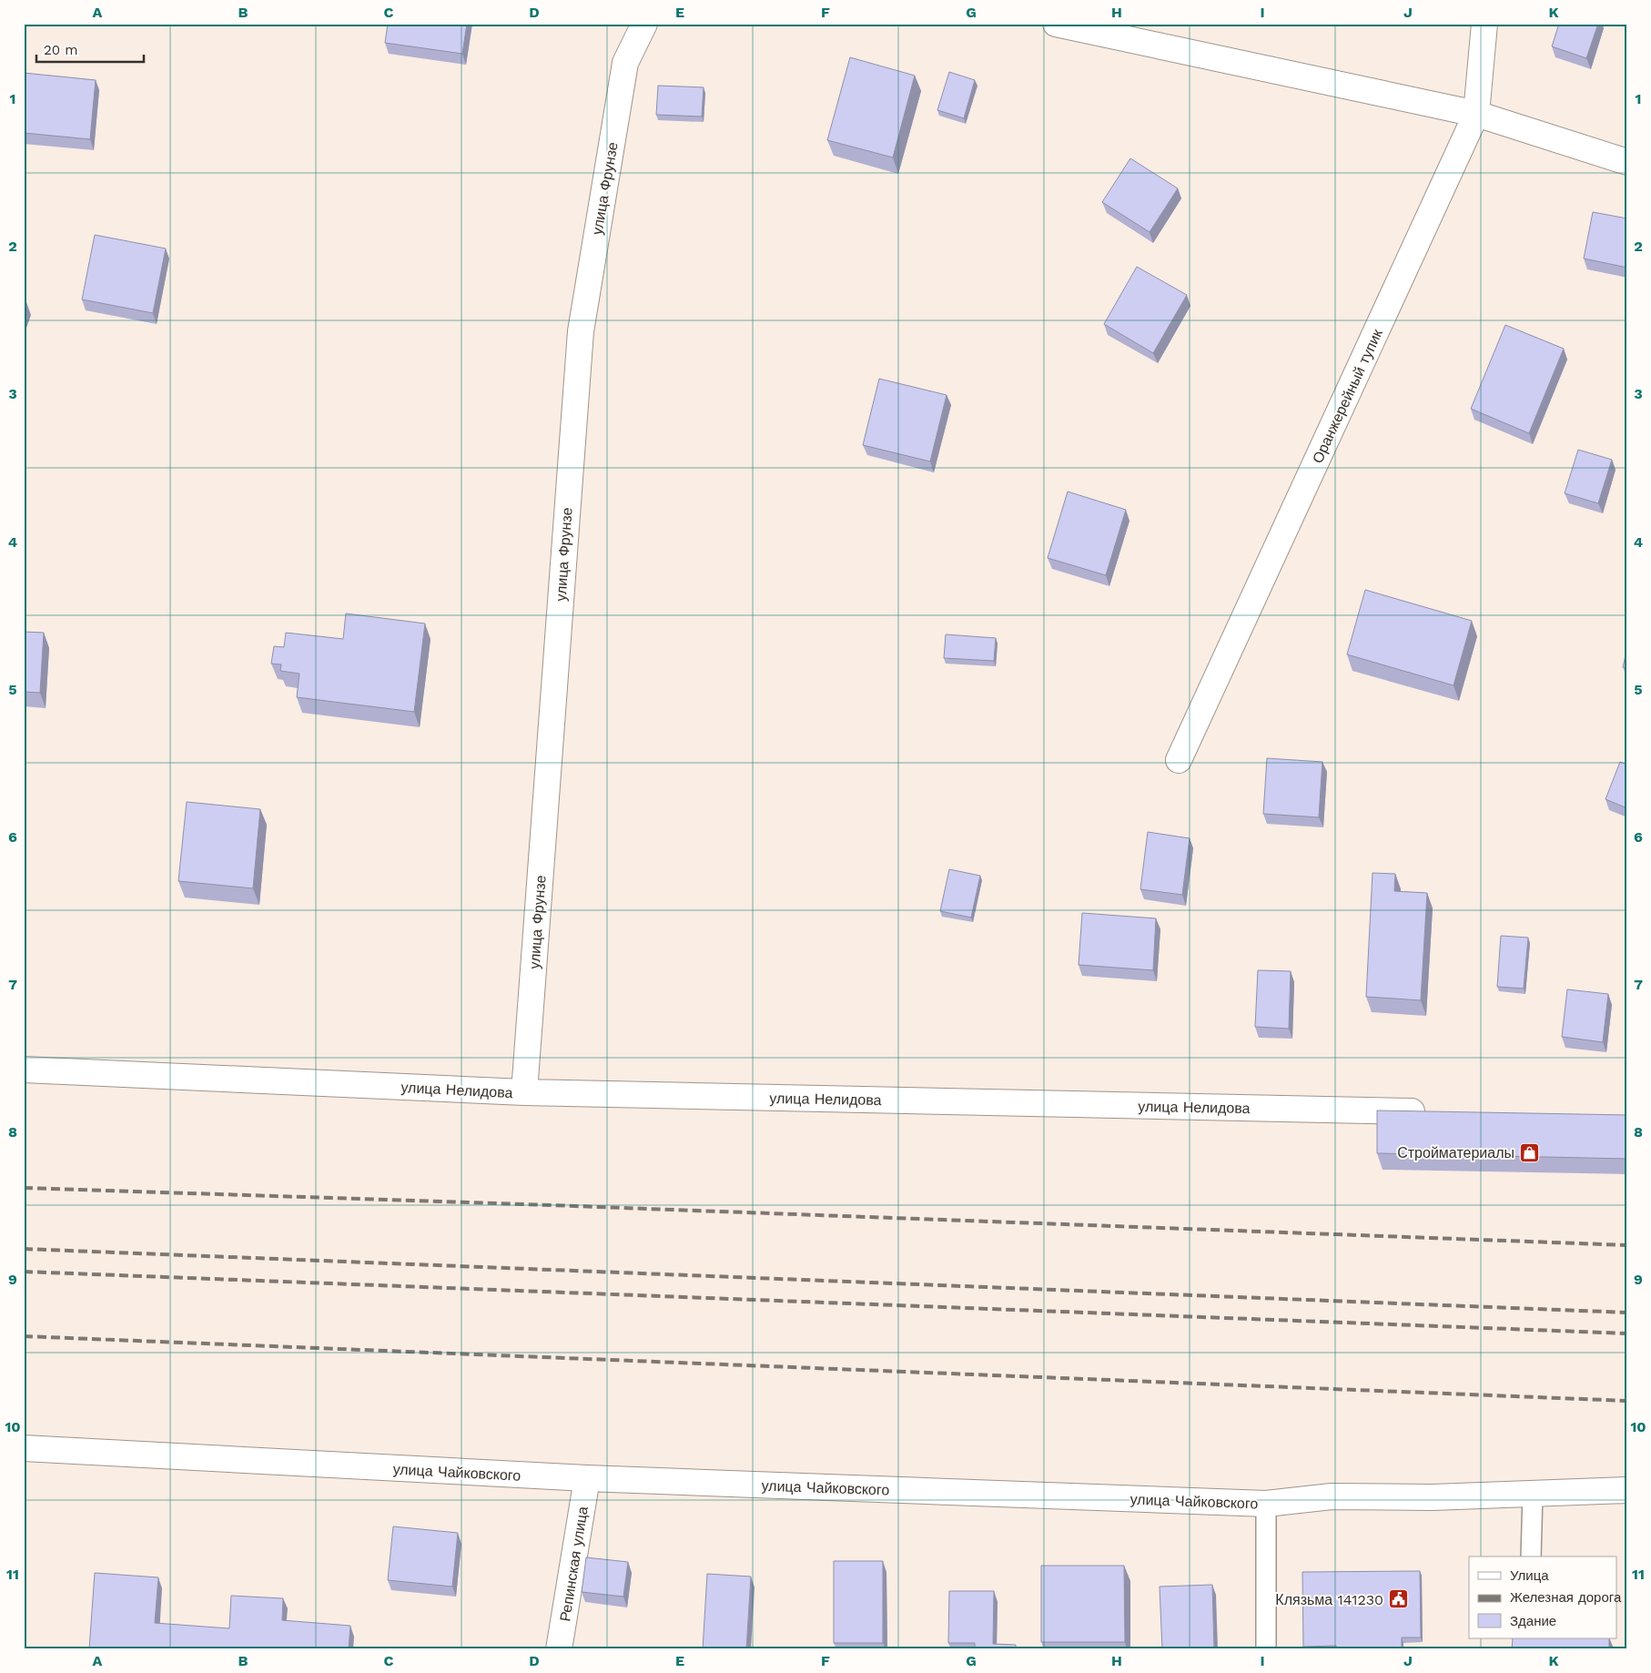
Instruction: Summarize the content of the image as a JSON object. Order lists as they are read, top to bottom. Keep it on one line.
{"streets":{"street":["улица Фрунзе","Оранжерейный тупик","улица Нелидова","улица Чайковского","Репинская улица"]},"crossings":[["улица Фрунзе","улица Нелидова"],["улица Чайковского","Репинская улица"]],"places":{"shop":["Стройматериалы"],"public building":["Клязьма 141230"]},"legend":["Улица","Железная дорога","Здание"],"scale_bar":"20 m","grid":{"columns":["A","B","C","D","E","F","G","H","I","J","K"],"rows":["1","2","3","4","5","6","7","8","9","10","11"]}}
